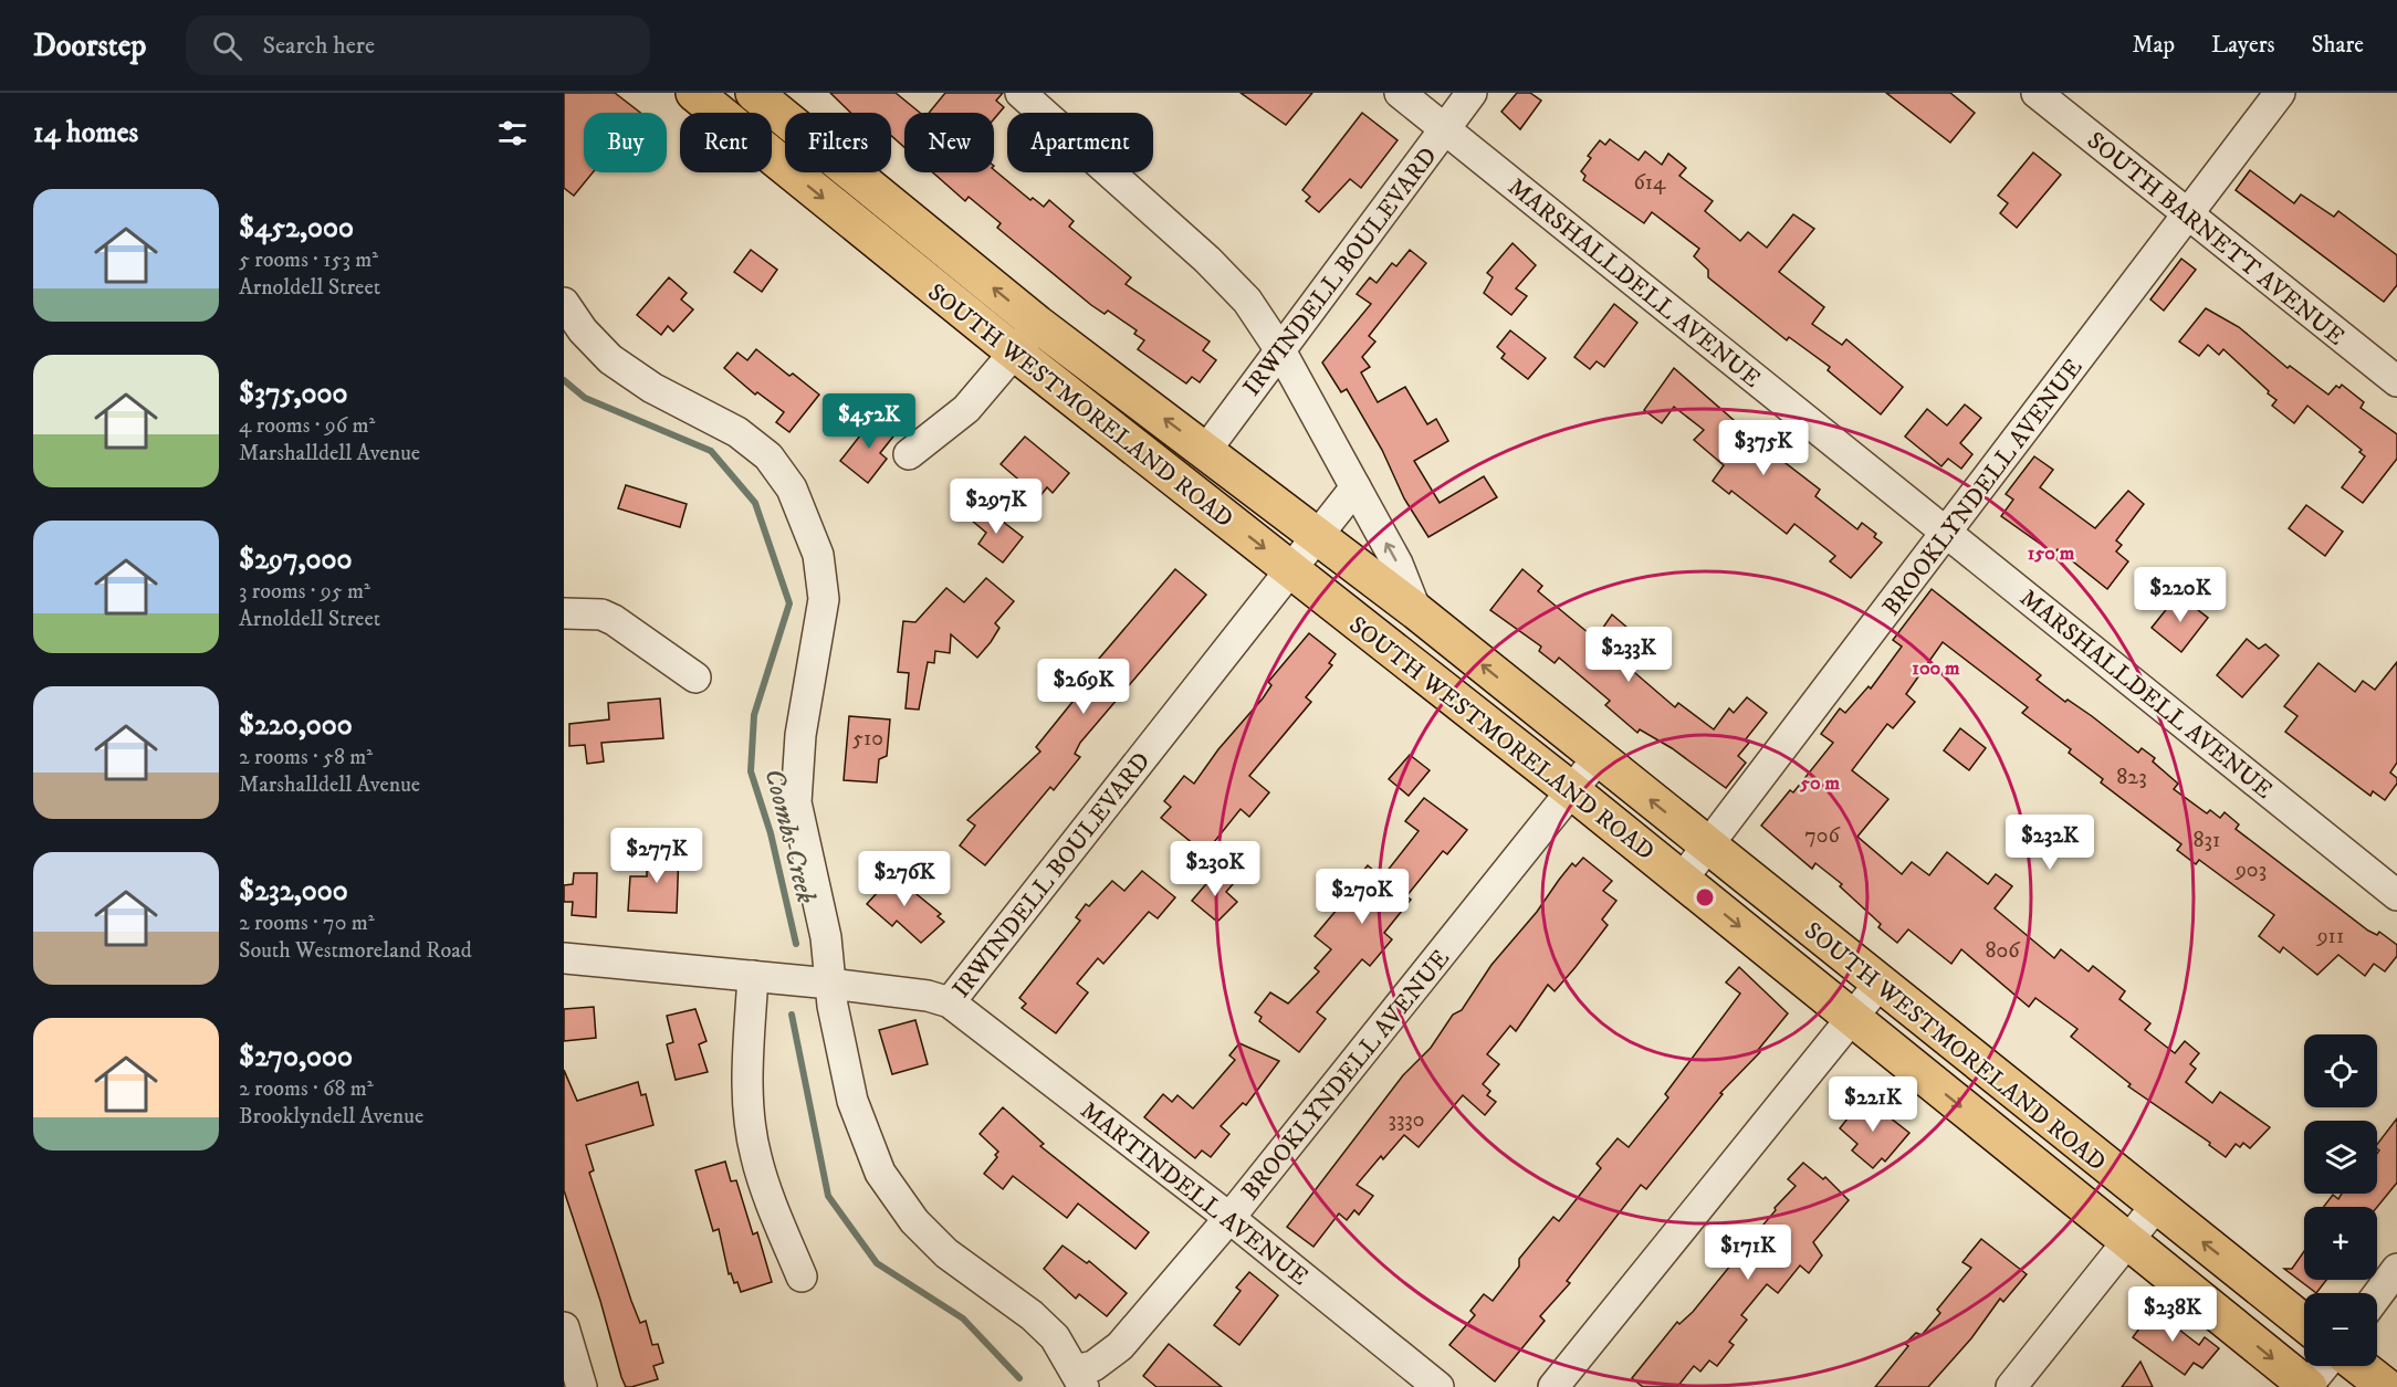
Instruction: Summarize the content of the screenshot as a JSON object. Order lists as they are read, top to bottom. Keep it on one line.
{"streets":{"main road":["SOUTH WESTMORELAND ROAD"],"street":["SOUTH BARNETT AVENUE","IRWINDELL BOULEVARD","MARSHALLDELL AVENUE","BROOKLYNDELL AVENUE","MARTINDELL AVENUE"]},"crossings":[["SOUTH BARNETT AVENUE","BROOKLYNDELL AVENUE"],["IRWINDELL BOULEVARD","MARSHALLDELL AVENUE"],["IRWINDELL BOULEVARD","SOUTH WESTMORELAND ROAD"],["IRWINDELL BOULEVARD","MARTINDELL AVENUE"],["MARSHALLDELL AVENUE","BROOKLYNDELL AVENUE"],["SOUTH WESTMORELAND ROAD","BROOKLYNDELL AVENUE"],["BROOKLYNDELL AVENUE","MARTINDELL AVENUE"]],"water":["Coombs Creek"],"house_numbers":["614","510","823","706","831","903","911","806","3330"],"page":{"header":"Doorstep","search":"Search here","nav":["Map","Layers","Share"],"heading":"14 homes","chip":["Buy","Rent","Filters","New","Apartment"],"list":[{"name":"$452,000","note":"5 rooms · 153 m² · Arnoldell Street"},{"name":"$375,000","note":"4 rooms · 96 m² · Marshalldell Avenue"},{"name":"$297,000","note":"3 rooms · 95 m² · Arnoldell Street"},{"name":"$220,000","note":"2 rooms · 58 m² · Marshalldell Avenue"},{"name":"$232,000","note":"2 rooms · 70 m² · South Westmoreland Road"},{"name":"$270,000","note":"2 rooms · 68 m² · Brooklyndell Avenue"}],"price":["$452K","$375K","$297K","$220K","$233K","$269K","$232K","$277K","$230K","$276K","$270K","$221K","$171K","$238K"],"map_buttons":["+","−"]},"rings":["150 m","100 m","50 m"]}
